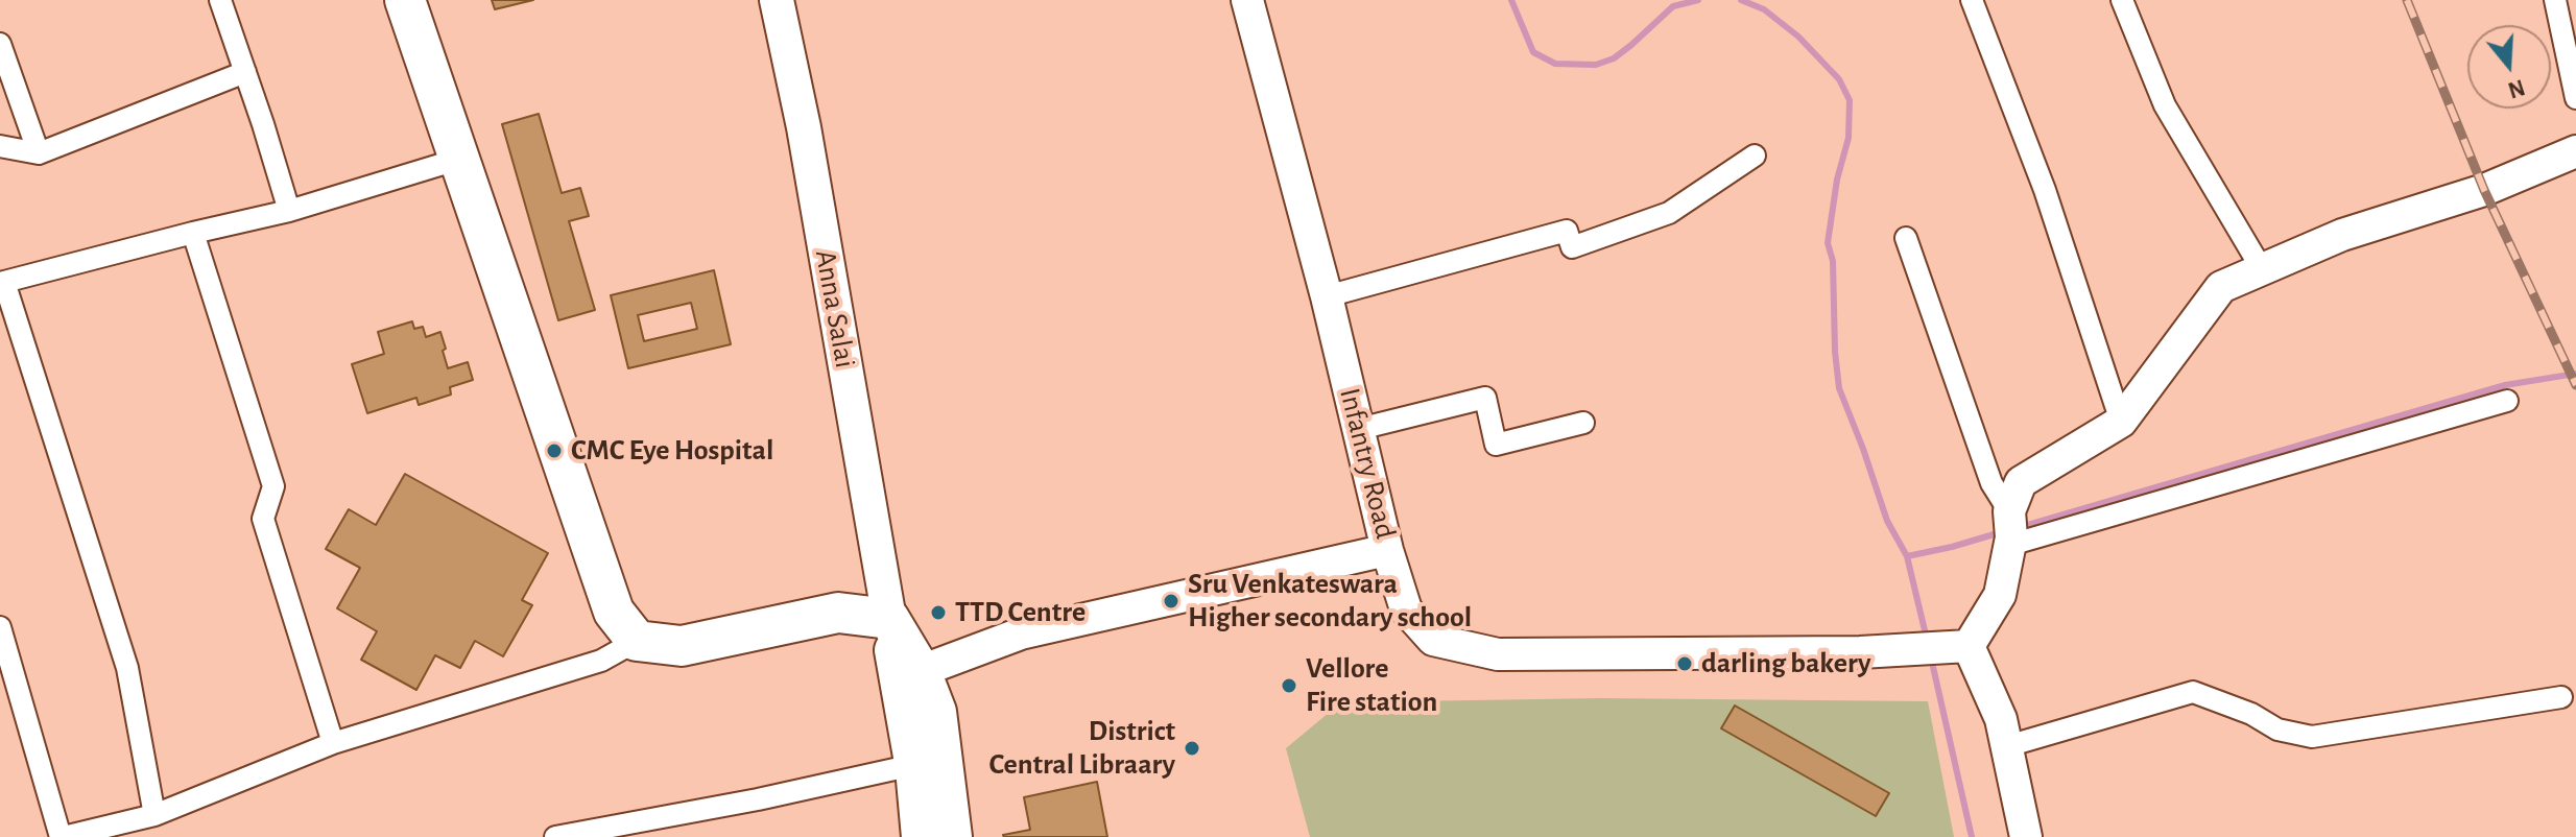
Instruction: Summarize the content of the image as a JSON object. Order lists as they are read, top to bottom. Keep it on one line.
{"streets":{"highway":["Anna Salai"],"main road":["Infantry Road"]},"places":["CMC Eye Hospital","Sru Venkateswara Higher secondary school","TTD Centre","darling bakery","Vellore Fire station","District Central Libraary"],"north":"bottom"}
